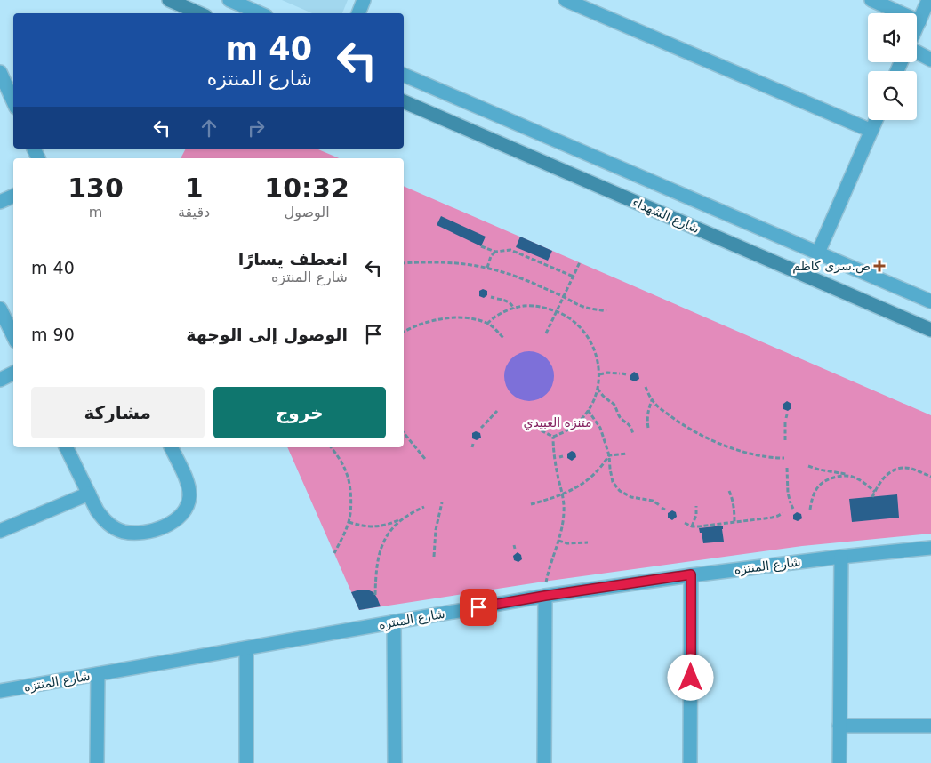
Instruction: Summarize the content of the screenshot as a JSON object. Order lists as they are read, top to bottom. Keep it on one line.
{"streets":{"street":["شارع الشهداء","شارع المنتزه"]},"parks":["متنزه العبيدي"],"places":{"health":["ص.سرى كاظم"]},"page":{"turn":["40 m","شارع المنتزه"],"eta":["10:32","الوصول","1","دقيقة","130","m"],"list":[{"name":"انعطف يسارًا","note":"شارع المنتزه","value":"40 m"},{"name":"الوصول إلى الوجهة","value":"90 m"}],"buttons":["خروج","مشاركة"]}}
